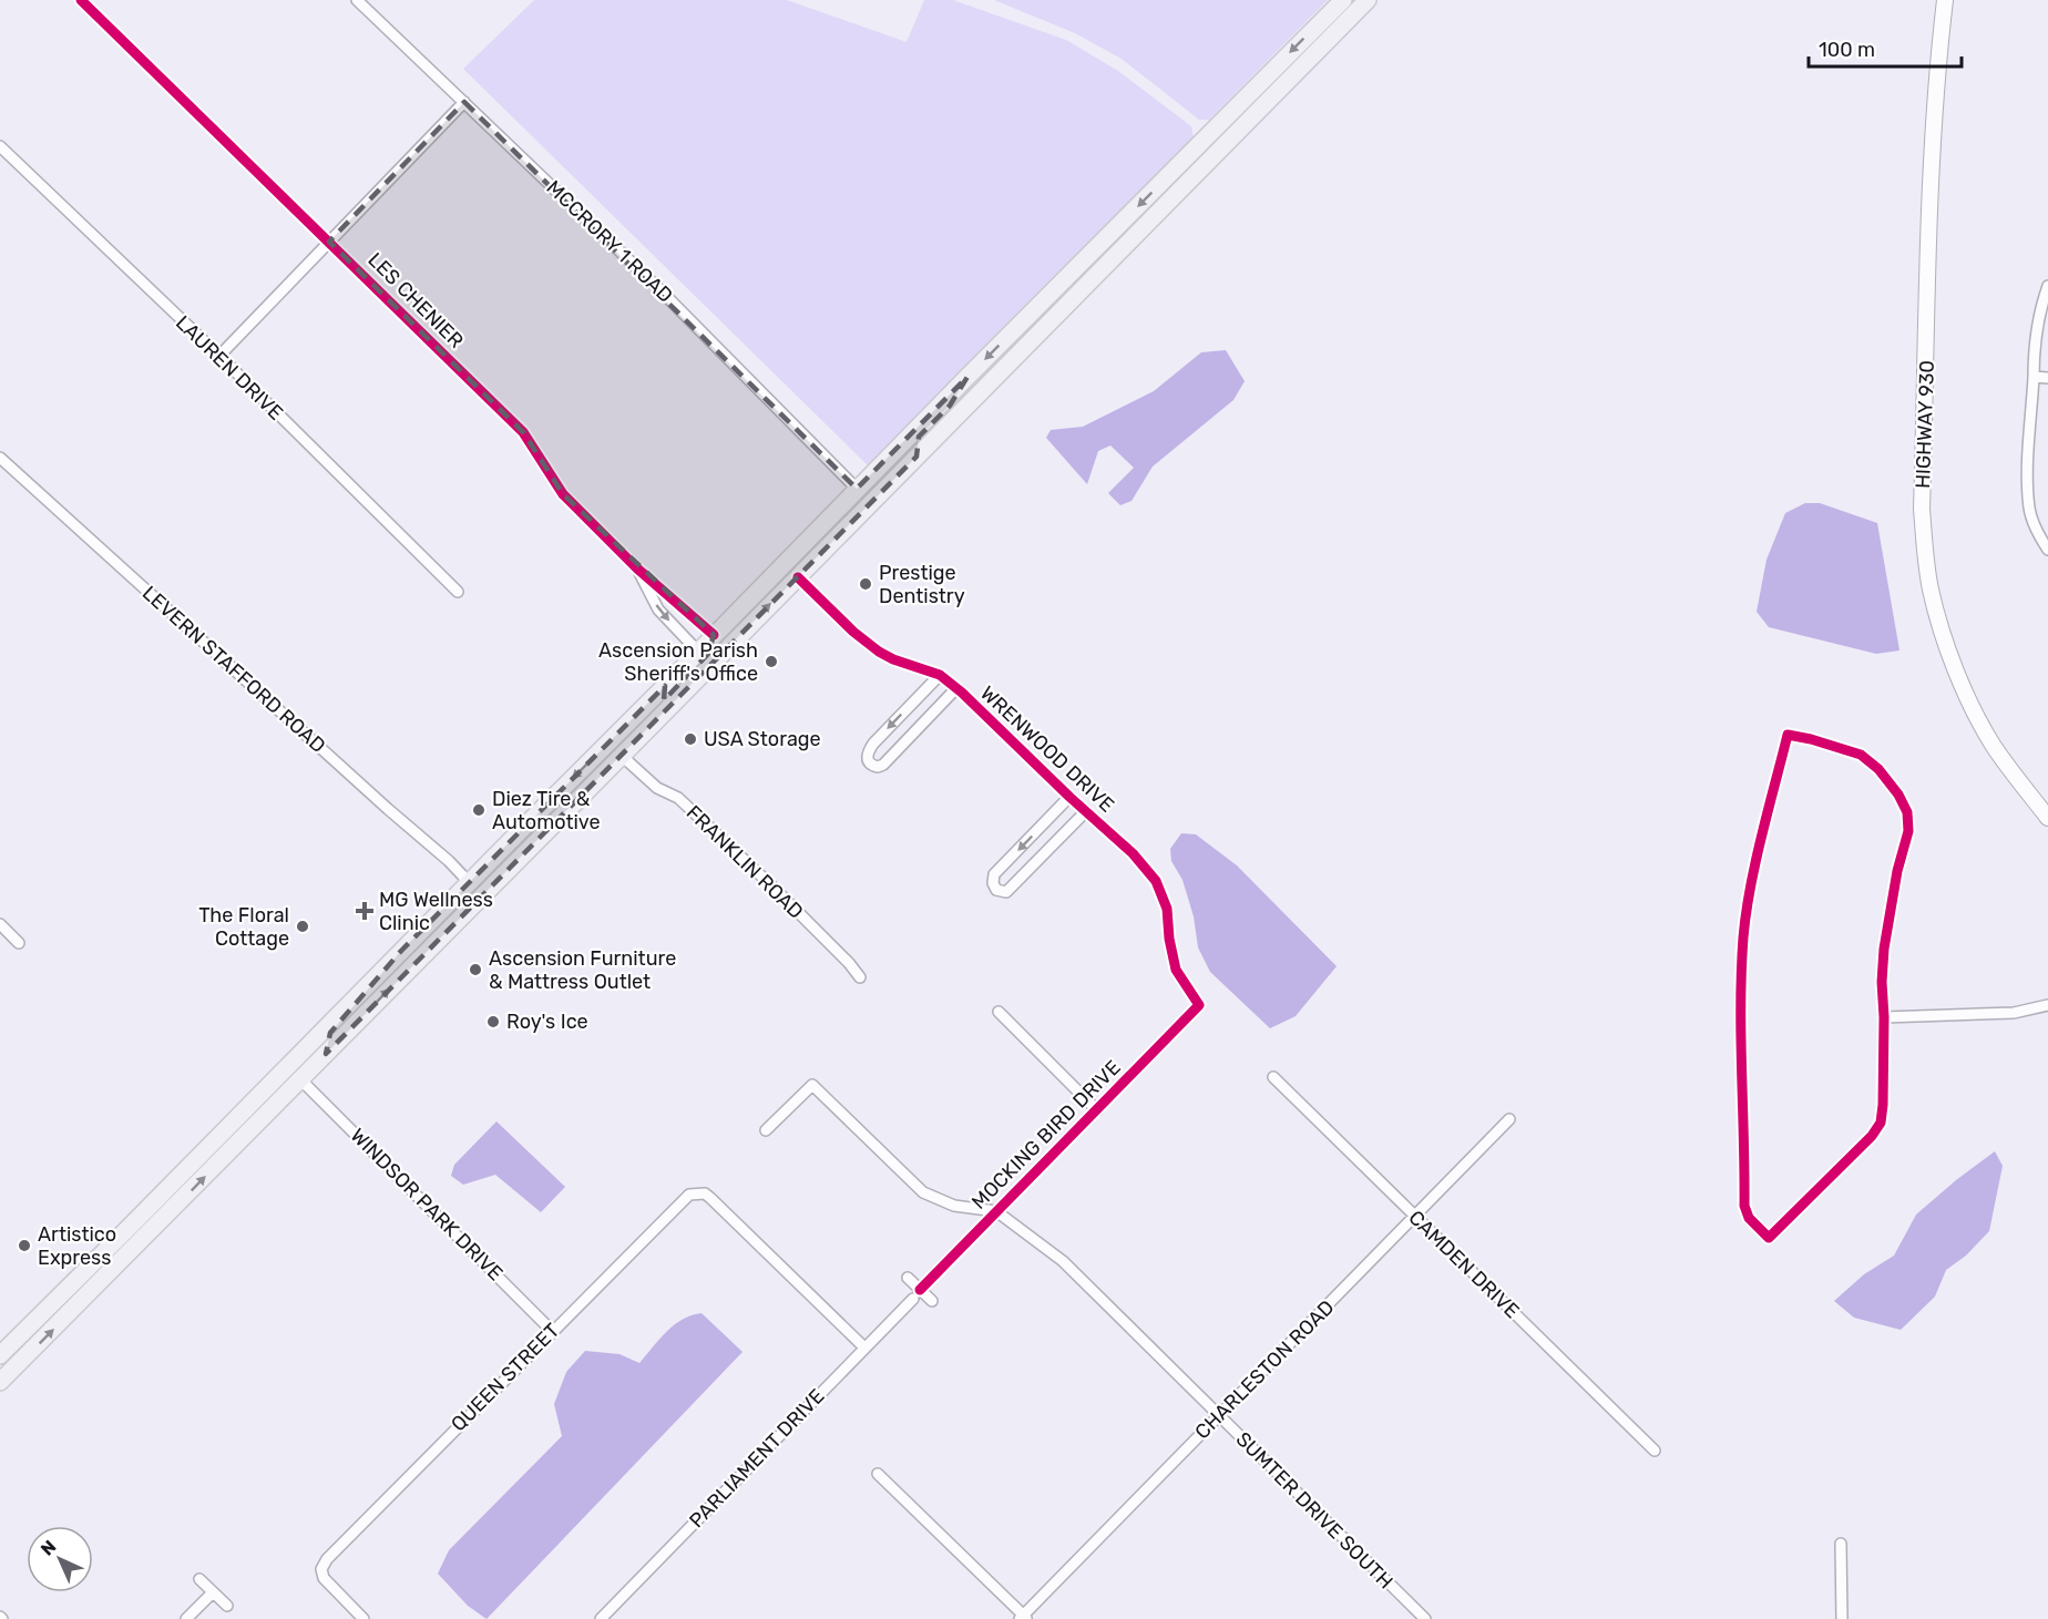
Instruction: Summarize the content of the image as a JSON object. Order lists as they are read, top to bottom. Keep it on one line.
{"streets":{"street":["MCCRORY 1 ROAD","LES CHENIER","LAUREN DRIVE","HIGHWAY 930","LEVERN STAFFORD ROAD","WRENWOOD DRIVE","FRANKLIN ROAD","MOCKING BIRD DRIVE","WINDSOR PARK DRIVE","CAMDEN DRIVE","CHARLESTON ROAD","QUEEN STREET","PARLIAMENT DRIVE","SUMTER DRIVE SOUTH"]},"crossings":[["WRENWOOD DRIVE","MOCKING BIRD DRIVE"],["MOCKING BIRD DRIVE","PARLIAMENT DRIVE"],["MOCKING BIRD DRIVE","SUMTER DRIVE SOUTH"],["WINDSOR PARK DRIVE","QUEEN STREET"],["CAMDEN DRIVE","CHARLESTON ROAD"],["CHARLESTON ROAD","SUMTER DRIVE SOUTH"],["QUEEN STREET","PARLIAMENT DRIVE"]],"places":{"other":["Prestige Dentistry","Ascension Parish Sheriff's Office","USA Storage","Diez Tire & Automotive","The Floral Cottage","Ascension Furniture & Mattress Outlet","Roy's Ice","Artistico Express"],"health":["MG Wellness Clinic"]},"scale_bar":"100 m","north":"top left"}
